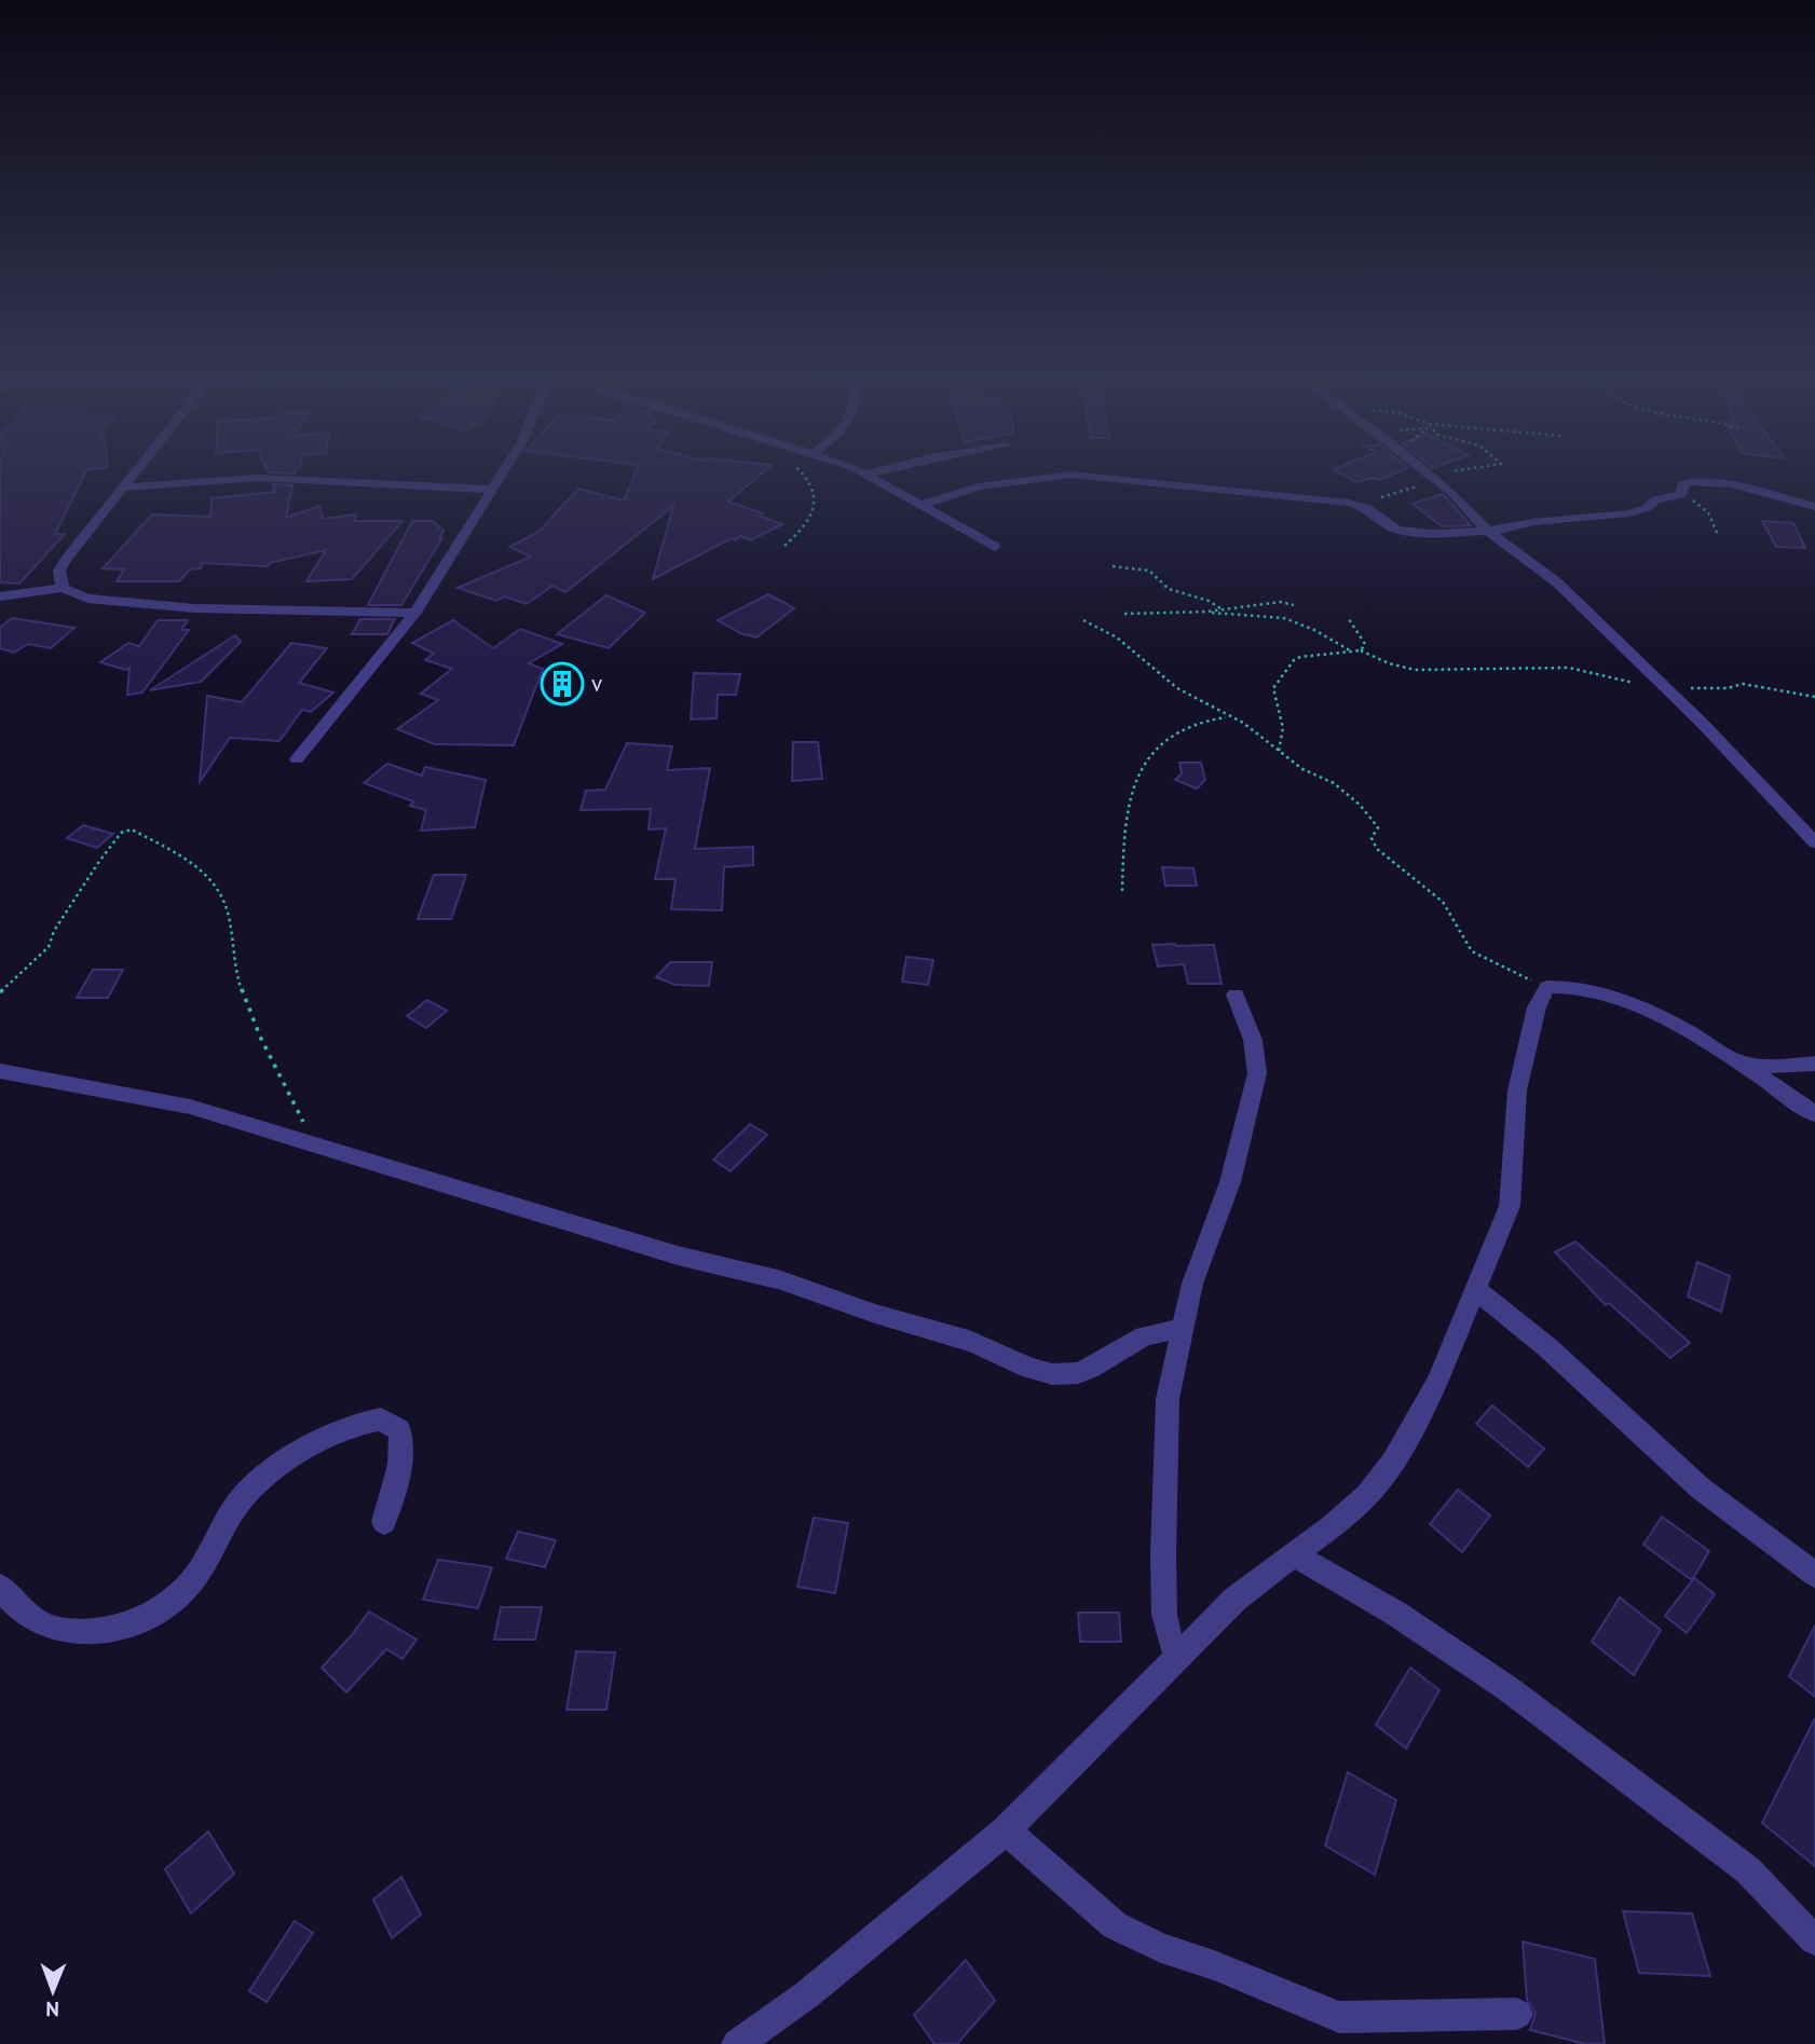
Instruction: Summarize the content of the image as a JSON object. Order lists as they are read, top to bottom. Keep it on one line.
{"places":{"building":["v"]},"north":"bottom"}
